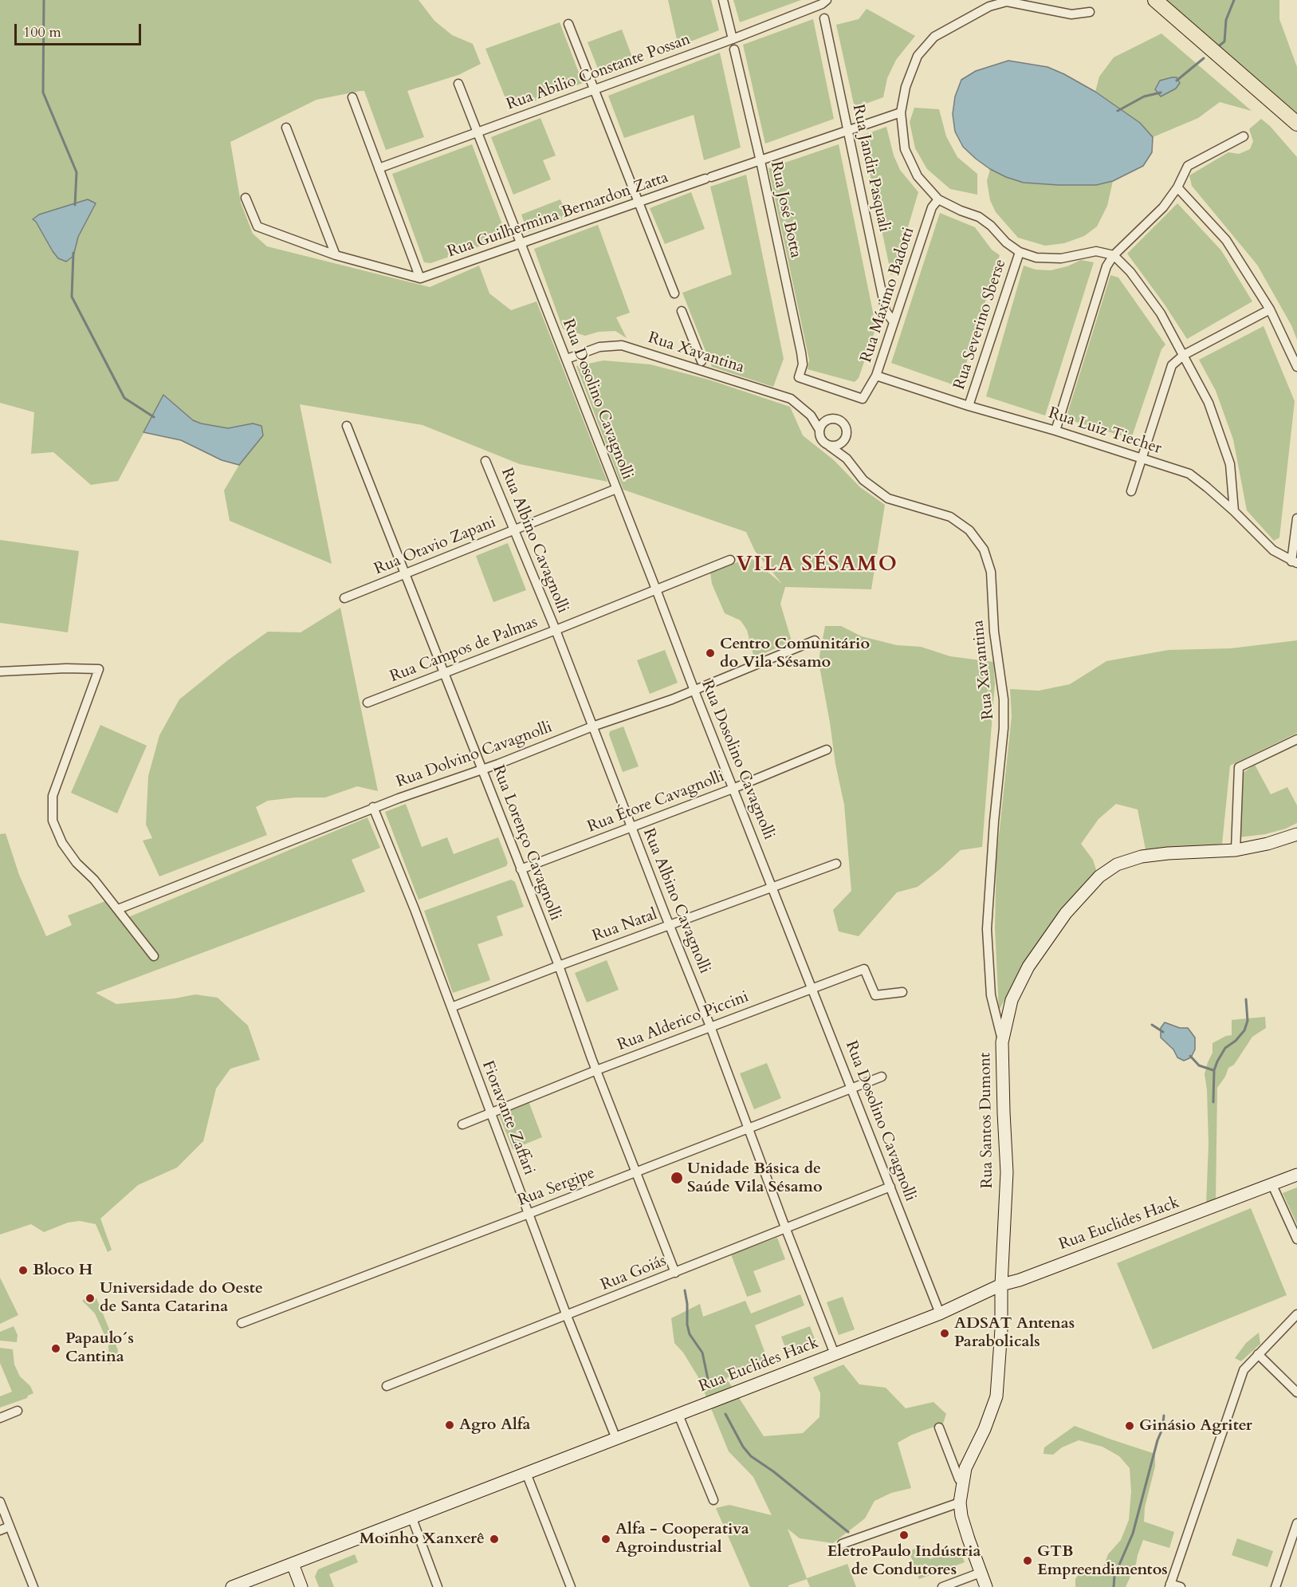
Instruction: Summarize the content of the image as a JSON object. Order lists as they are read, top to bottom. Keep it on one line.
{"streets":{"main road":["Rua Santos Dumont","Rua Euclides Hack"],"street":["Rua Abilio Constante Possan","Rua Jandir Pasquali","Rua José Botta","Rua Guilhermina Bernardon Zatta","Rua Máximo Badotti","Rua Severino Sberse","Rua Xavantina","Rua Dosolino Cavagnolli","Rua Luiz Tiecher","Rua Albino Cavagnolli","Rua Otavio Zapani","Rua Campos de Palmas","Rua Dolvino Cavagnolli","Rua Étore Cavagnolli","Rua Lorenço Cavagnolli","Rua Natal","Rua Alderico Piccini","Fioravante Zaffari","Rua Sergipe","Rua Goiás"]},"crossings":[["Rua Abilio Constante Possan","Rua Dosolino Cavagnolli"],["Rua Jandir Pasquali","Rua Guilhermina Bernardon Zatta"],["Rua Jandir Pasquali","Rua Máximo Badotti"],["Rua José Botta","Rua Guilhermina Bernardon Zatta"],["Rua José Botta","Rua Máximo Badotti"],["Rua Guilhermina Bernardon Zatta","Rua Dosolino Cavagnolli"],["Rua Máximo Badotti","Rua Luiz Tiecher"],["Rua Severino Sberse","Rua Luiz Tiecher"],["Rua Xavantina","Rua Dosolino Cavagnolli"],["Rua Xavantina","Rua Santos Dumont"],["Rua Dosolino Cavagnolli","Rua Otavio Zapani"],["Rua Dosolino Cavagnolli","Rua Campos de Palmas"],["Rua Dosolino Cavagnolli","Rua Dolvino Cavagnolli"],["Rua Dosolino Cavagnolli","Rua Étore Cavagnolli"],["Rua Dosolino Cavagnolli","Rua Natal"],["Rua Dosolino Cavagnolli","Rua Alderico Piccini"],["Rua Dosolino Cavagnolli","Rua Sergipe"],["Rua Dosolino Cavagnolli","Rua Euclides Hack"],["Rua Dosolino Cavagnolli","Rua Goiás"],["Rua Albino Cavagnolli","Rua Otavio Zapani"],["Rua Albino Cavagnolli","Rua Campos de Palmas"],["Rua Albino Cavagnolli","Rua Dolvino Cavagnolli"],["Rua Albino Cavagnolli","Rua Étore Cavagnolli"],["Rua Albino Cavagnolli","Rua Natal"],["Rua Albino Cavagnolli","Rua Alderico Piccini"],["Rua Albino Cavagnolli","Rua Sergipe"],["Rua Albino Cavagnolli","Rua Euclides Hack"],["Rua Albino Cavagnolli","Rua Goiás"],["Rua Otavio Zapani","Rua Lorenço Cavagnolli"],["Rua Campos de Palmas","Rua Lorenço Cavagnolli"],["Rua Dolvino Cavagnolli","Rua Lorenço Cavagnolli"],["Rua Dolvino Cavagnolli","Fioravante Zaffari"],["Rua Étore Cavagnolli","Rua Lorenço Cavagnolli"],["Rua Lorenço Cavagnolli","Rua Natal"],["Rua Lorenço Cavagnolli","Rua Alderico Piccini"],["Rua Lorenço Cavagnolli","Rua Sergipe"],["Rua Lorenço Cavagnolli","Rua Goiás"],["Rua Natal","Fioravante Zaffari"],["Rua Alderico Piccini","Fioravante Zaffari"],["Fioravante Zaffari","Rua Sergipe"],["Fioravante Zaffari","Rua Euclides Hack"],["Fioravante Zaffari","Rua Goiás"],["Rua Santos Dumont","Rua Euclides Hack"]],"districts":["VILA SÉSAMO"],"places":["Centro Comunitário do Vila Sésamo","Unidade Básica de Saúde Vila Sésamo","Bloco H","Universidade do Oeste de Santa Catarina","ADSAT Antenas Parabolicals","Papaulo´s Cantina","Agro Alfa","Ginásio Agriter","EletroPaulo Indústria de Condutores","Moinho Xanxerê","Alfa - Cooperativa Agroindustrial","GTB Empreendimentos"],"scale_bar":"100 m"}
